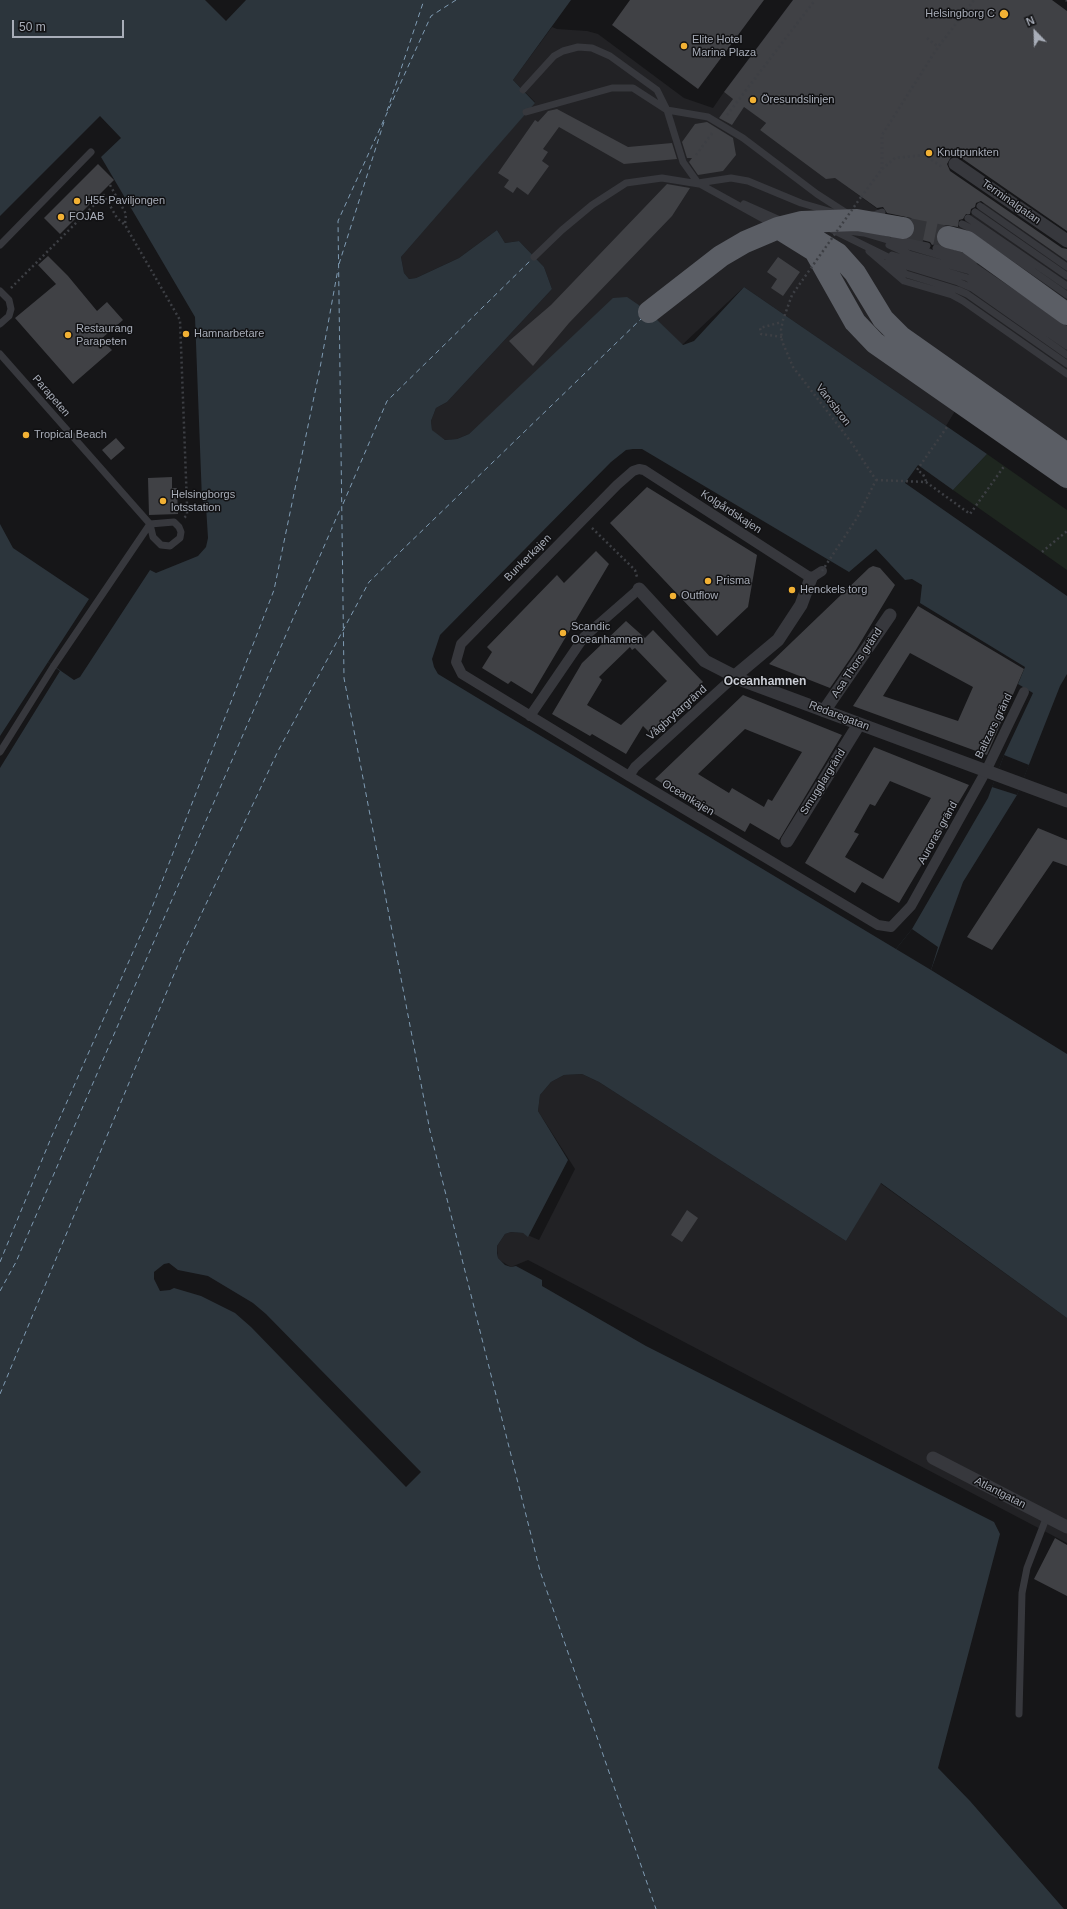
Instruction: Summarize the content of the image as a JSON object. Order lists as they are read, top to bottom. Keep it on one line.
{"streets":{"street":["Terminalgatan","Kolgårdskajen","Bunkerkajen","Asa Thors gränd","Vågbrytargränd","Redaregatan","Baltzars gränd","Smugglargränd","Oceankajen","Auroras gränd","Atlantgatan"],"lane":["Parapeten"],"path":["Varvsbron"]},"crossings":[["Kolgårdskajen","Bunkerkajen"],["Bunkerkajen","Oceankajen"],["Asa Thors gränd","Redaregatan"],["Vågbrytargränd","Redaregatan"],["Vågbrytargränd","Oceankajen"],["Redaregatan","Baltzars gränd"],["Redaregatan","Smugglargränd"],["Redaregatan","Auroras gränd"],["Baltzars gränd","Auroras gränd"],["Oceankajen","Auroras gränd"]],"districts":["Oceanhamnen"],"places":["Helsingborg C","Elite Hotel Marina Plaza","Öresundslinjen","Knutpunkten","H55 Paviljongen","FOJAB","Hamnarbetare","Restaurang Parapeten","Tropical Beach","Helsingborgs lotsstation","Prisma","Henckels torg","Outflow","Scandic Oceanhamnen"],"scale_bar":"50 m","north":"top left"}
